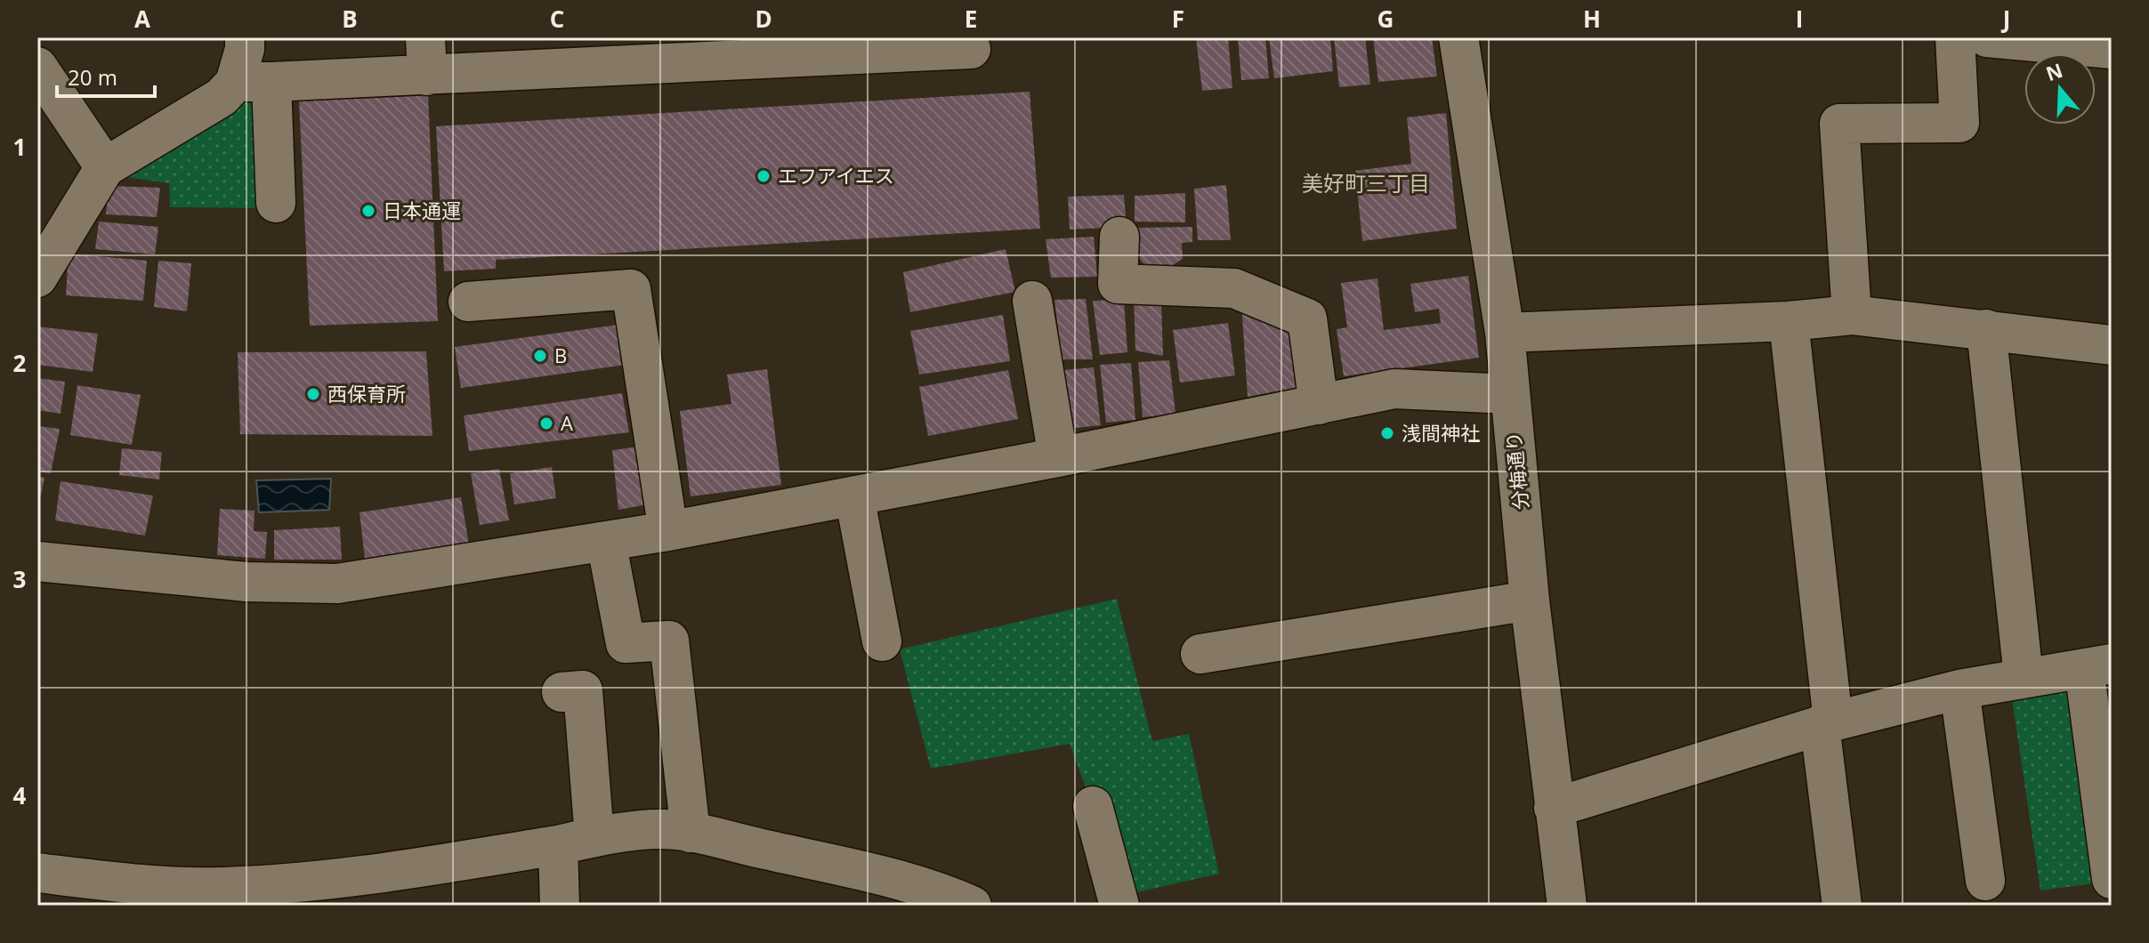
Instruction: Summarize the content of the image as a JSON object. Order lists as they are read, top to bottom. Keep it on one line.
{"streets":{"street":["分梅通り"]},"districts":["美好町三丁目"],"places":["エフアイエス","日本通運","B","西保育所","A","浅間神社"],"scale_bar":"20 m","north":"top","grid":{"columns":["A","B","C","D","E","F","G","H","I","J"],"rows":["1","2","3","4"]}}
